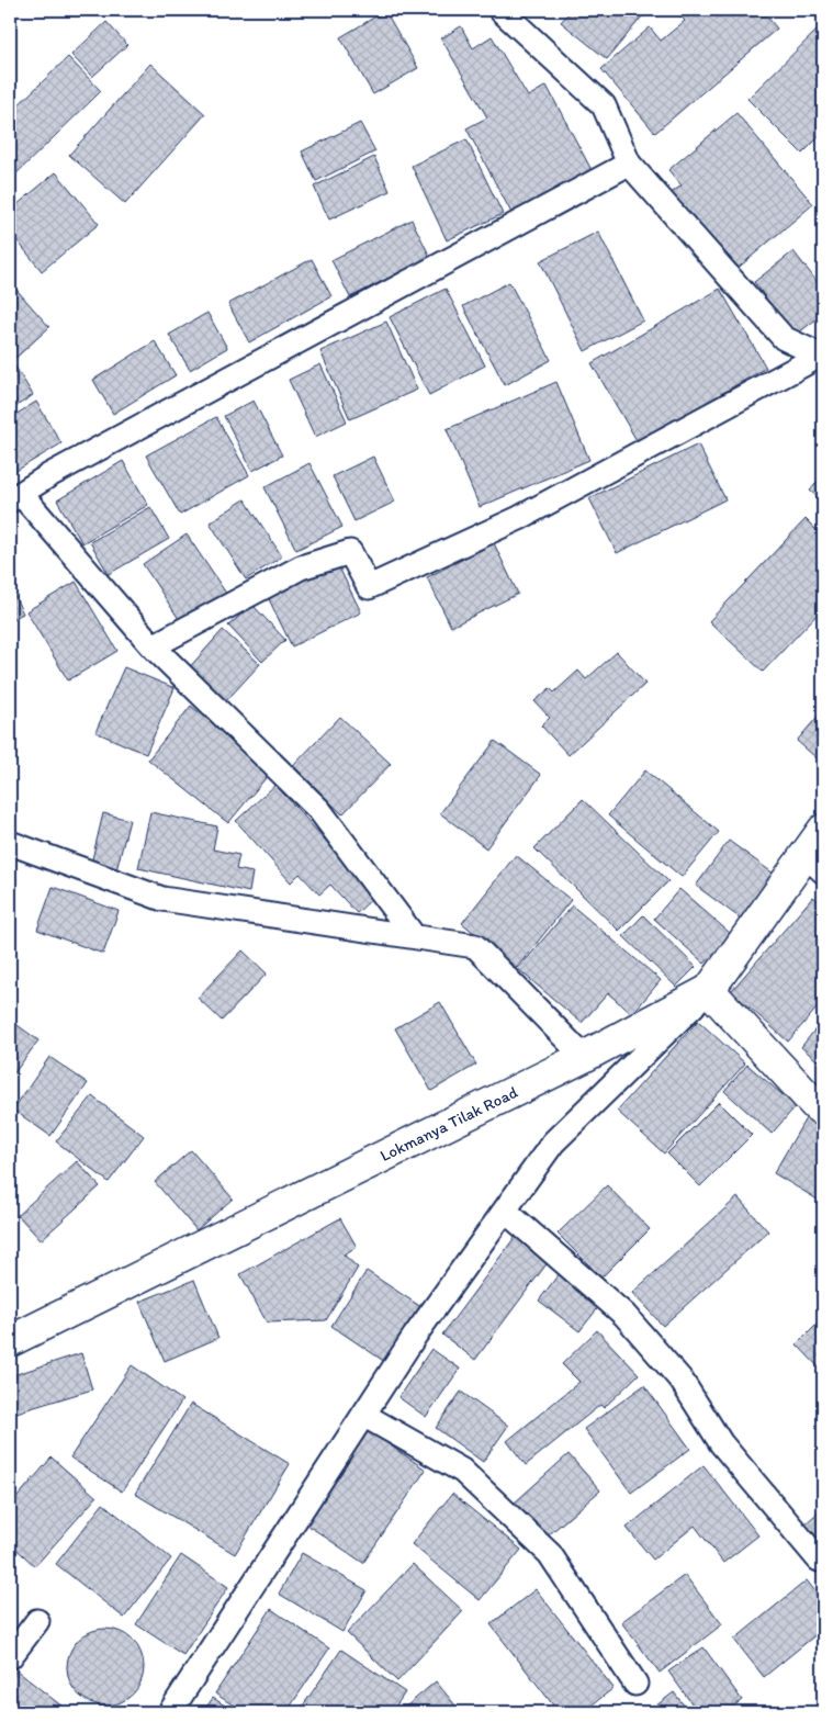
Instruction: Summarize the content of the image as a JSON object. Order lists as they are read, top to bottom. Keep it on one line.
{"streets":{"main road":["Lokmanya Tilak Road"]}}
